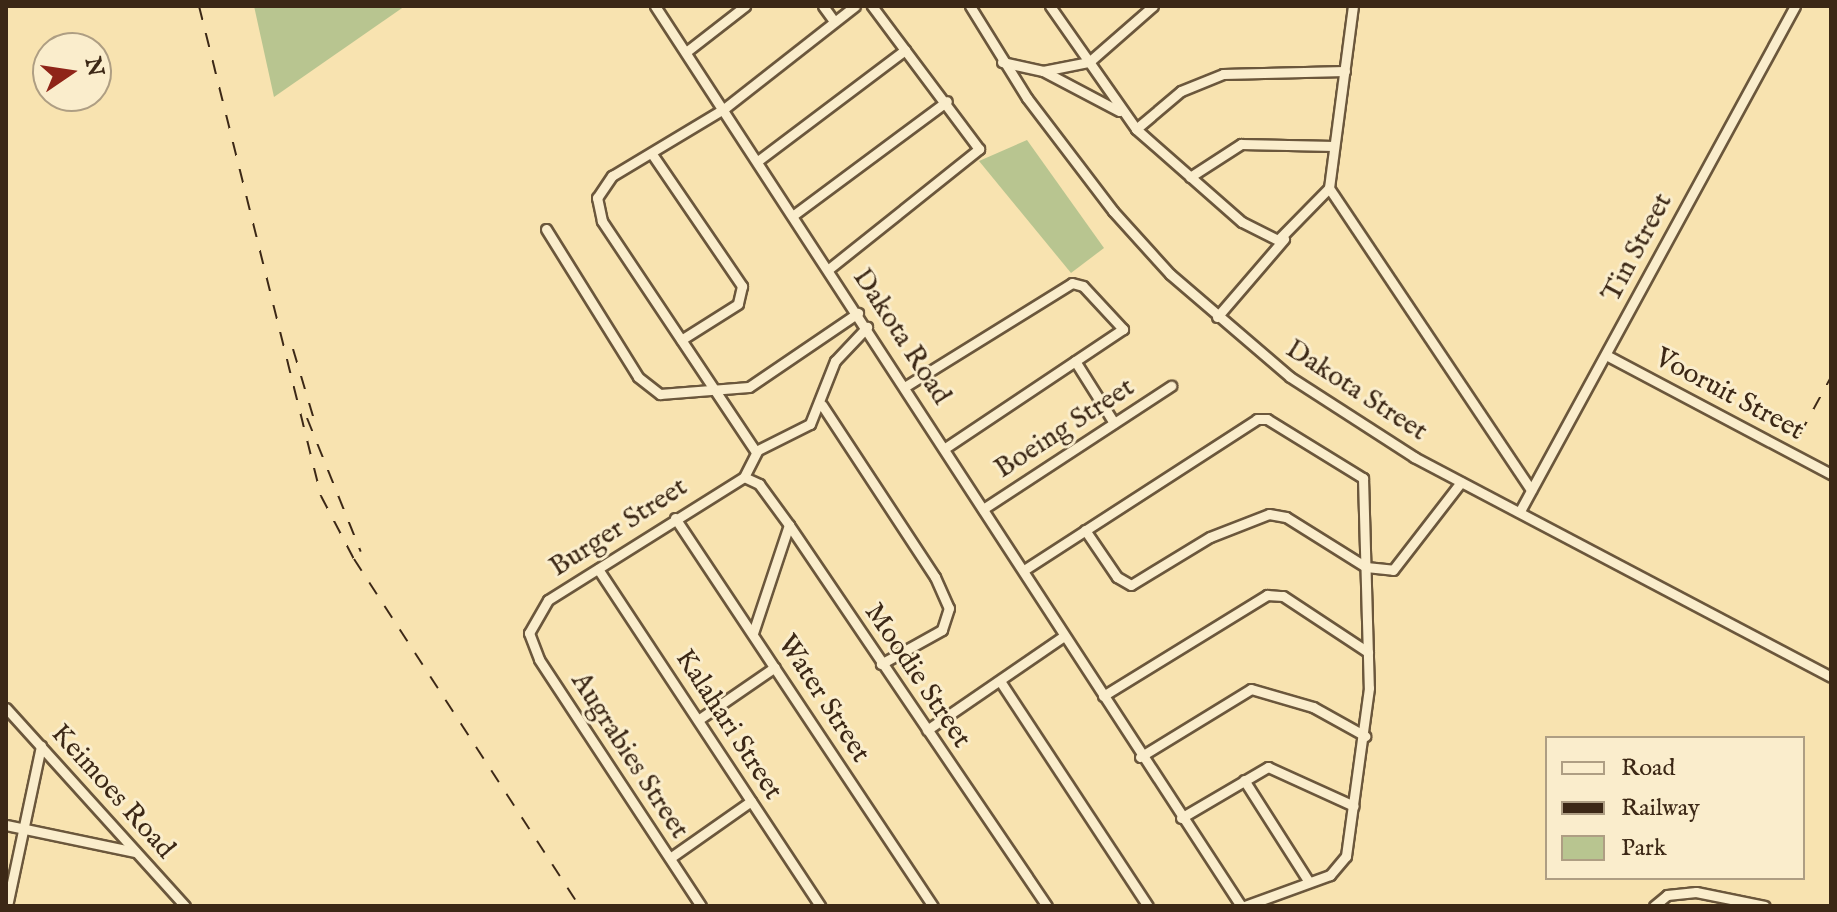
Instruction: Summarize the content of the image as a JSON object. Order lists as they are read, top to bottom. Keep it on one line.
{"streets":{"street":["Tin Street","Dakota Road","Dakota Street","Vooruit Street","Boeing Street","Burger Street","Moodie Street","Water Street","Kalahari Street","Augrabies Street","Keimoes Road"]},"crossings":[["Tin Street","Dakota Street"],["Tin Street","Vooruit Street"],["Dakota Road","Boeing Street"],["Burger Street","Moodie Street"],["Burger Street","Water Street"],["Burger Street","Kalahari Street"],["Burger Street","Augrabies Street"]],"legend":["Road","Railway","Park"],"north":"right"}
